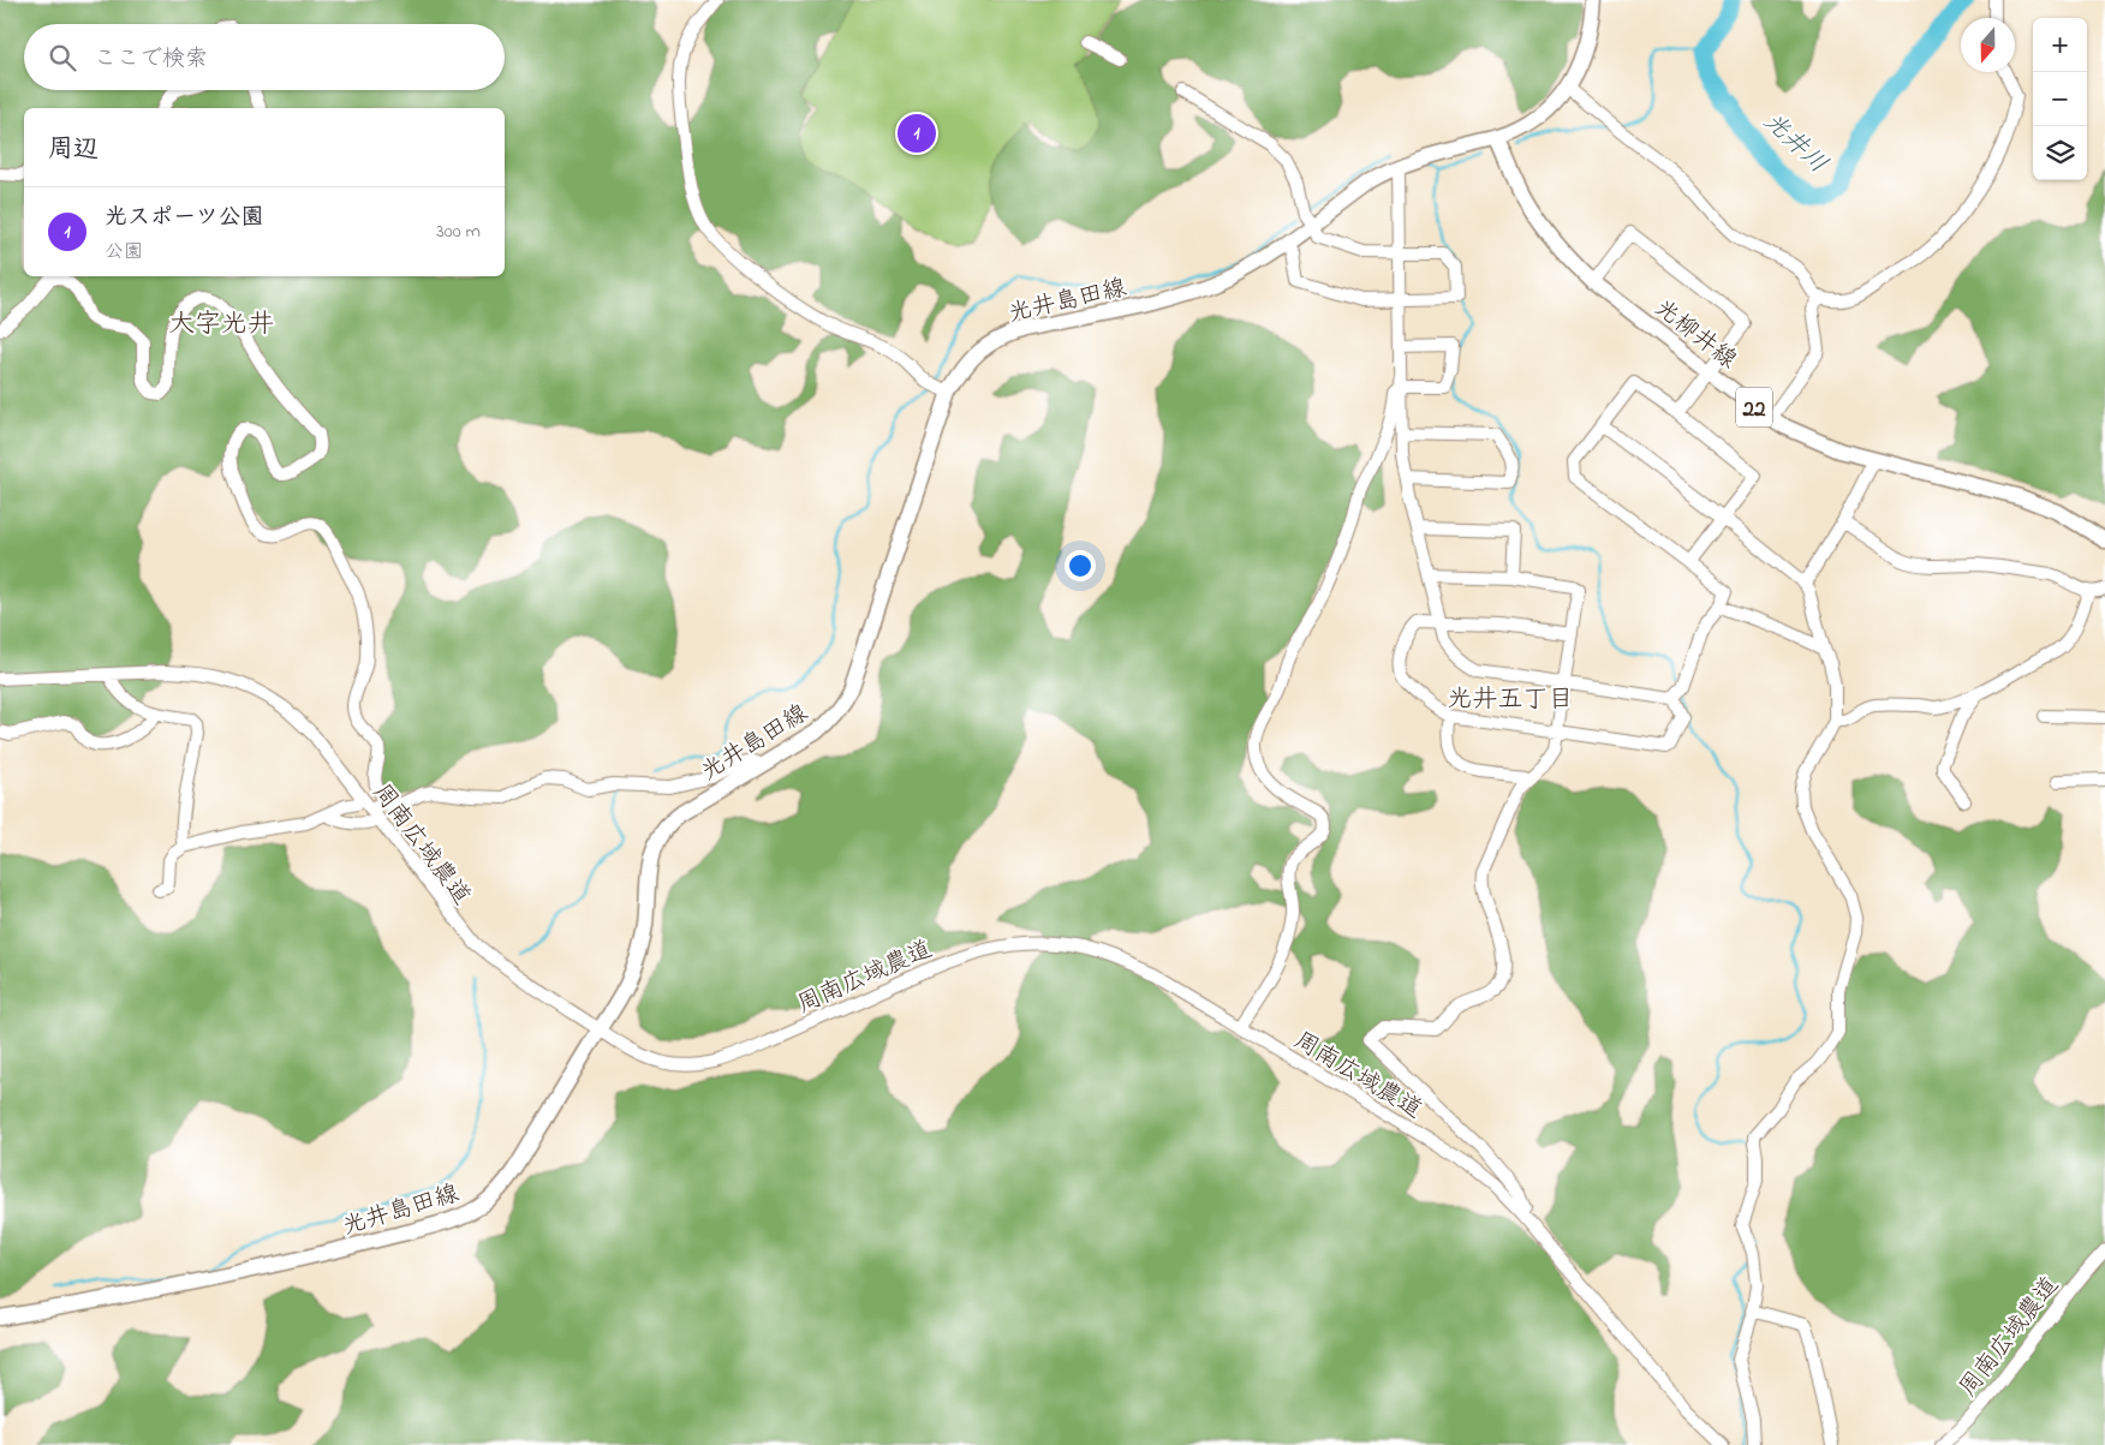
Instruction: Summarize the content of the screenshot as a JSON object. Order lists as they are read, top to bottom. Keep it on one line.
{"streets":{"main road":["光井島田線","光柳井線","22"],"street":["周南広域農道"]},"crossings":[["光井島田線","光柳井線"],["光井島田線","周南広域農道"]],"districts":["大字光井","光井五丁目"],"water":["光井川"],"north":"bottom","page":{"map_buttons":["+","−"],"search":"ここで検索","heading":"周辺","pins":"1","list":[{"mark":"1","name":"光スポーツ公園","note":"公園","value":"300 m"}]}}
